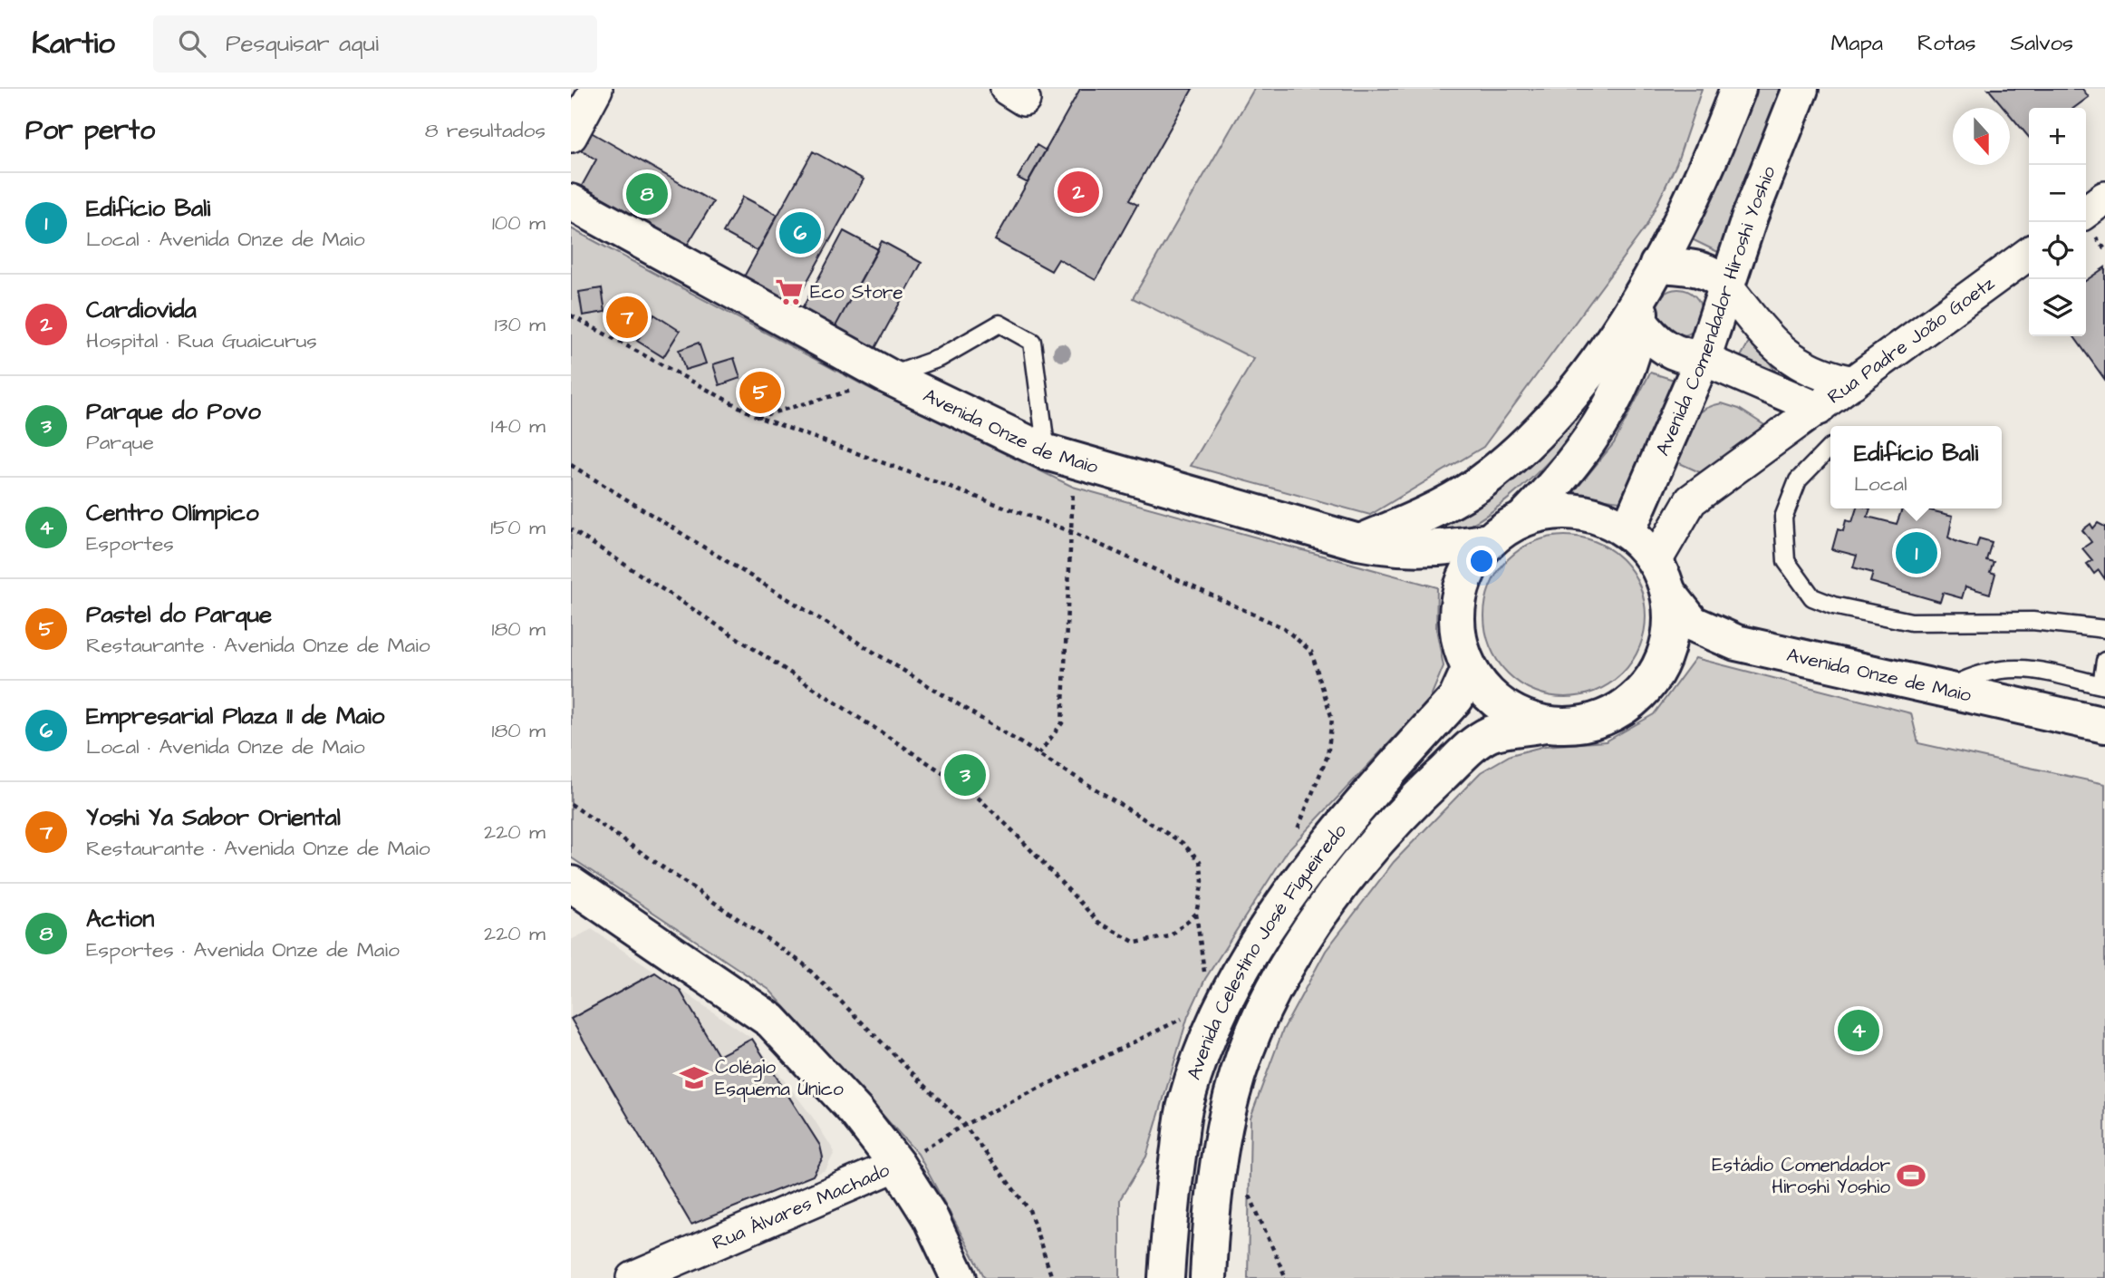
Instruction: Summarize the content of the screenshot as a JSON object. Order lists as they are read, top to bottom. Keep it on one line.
{"streets":{"street":["Avenida Comendador Hiroshi Yoshio","Rua Padre João Goetz","Avenida Onze de Maio","Avenida Celestino José Figueiredo","Rua Álvares Machado"]},"crossings":[["Avenida Comendador Hiroshi Yoshio","Rua Padre João Goetz"],["Avenida Comendador Hiroshi Yoshio","Avenida Onze de Maio"],["Avenida Comendador Hiroshi Yoshio","Avenida Celestino José Figueiredo"],["Rua Padre João Goetz","Avenida Onze de Maio"],["Rua Padre João Goetz","Avenida Celestino José Figueiredo"],["Avenida Onze de Maio","Avenida Celestino José Figueiredo"]],"places":{"supermarket":["Eco Store"],"school or university":["Colégio Esquema Único"],"sports":["Estádio Comendador Hiroshi Yoshio"]},"north":"bottom","page":{"header":"Kartio","search":"Pesquisar aqui","nav":["Mapa","Rotas","Salvos"],"heading":["Por perto","8 resultados"],"map_buttons":["+","−"],"pins":["2","8","6","7","5","1","3","4"],"list":[{"mark":"1","name":"Edifício Bali","note":"Local · Avenida Onze de Maio","value":"100 m"},{"mark":"2","name":"Cardiovida","note":"Hospital · Rua Guaicurus","value":"130 m"},{"mark":"3","name":"Parque do Povo","note":"Parque","value":"140 m"},{"mark":"4","name":"Centro Olímpico","note":"Esportes","value":"150 m"},{"mark":"5","name":"Pastel do Parque","note":"Restaurante · Avenida Onze de Maio","value":"180 m"},{"mark":"6","name":"Empresarial Plaza 11 de Maio","note":"Local · Avenida Onze de Maio","value":"180 m"},{"mark":"7","name":"Yoshi Ya Sabor Oriental","note":"Restaurante · Avenida Onze de Maio","value":"220 m"},{"mark":"8","name":"Action","note":"Esportes · Avenida Onze de Maio","value":"220 m"}],"popup":["Edifício Bali","Local"]}}
